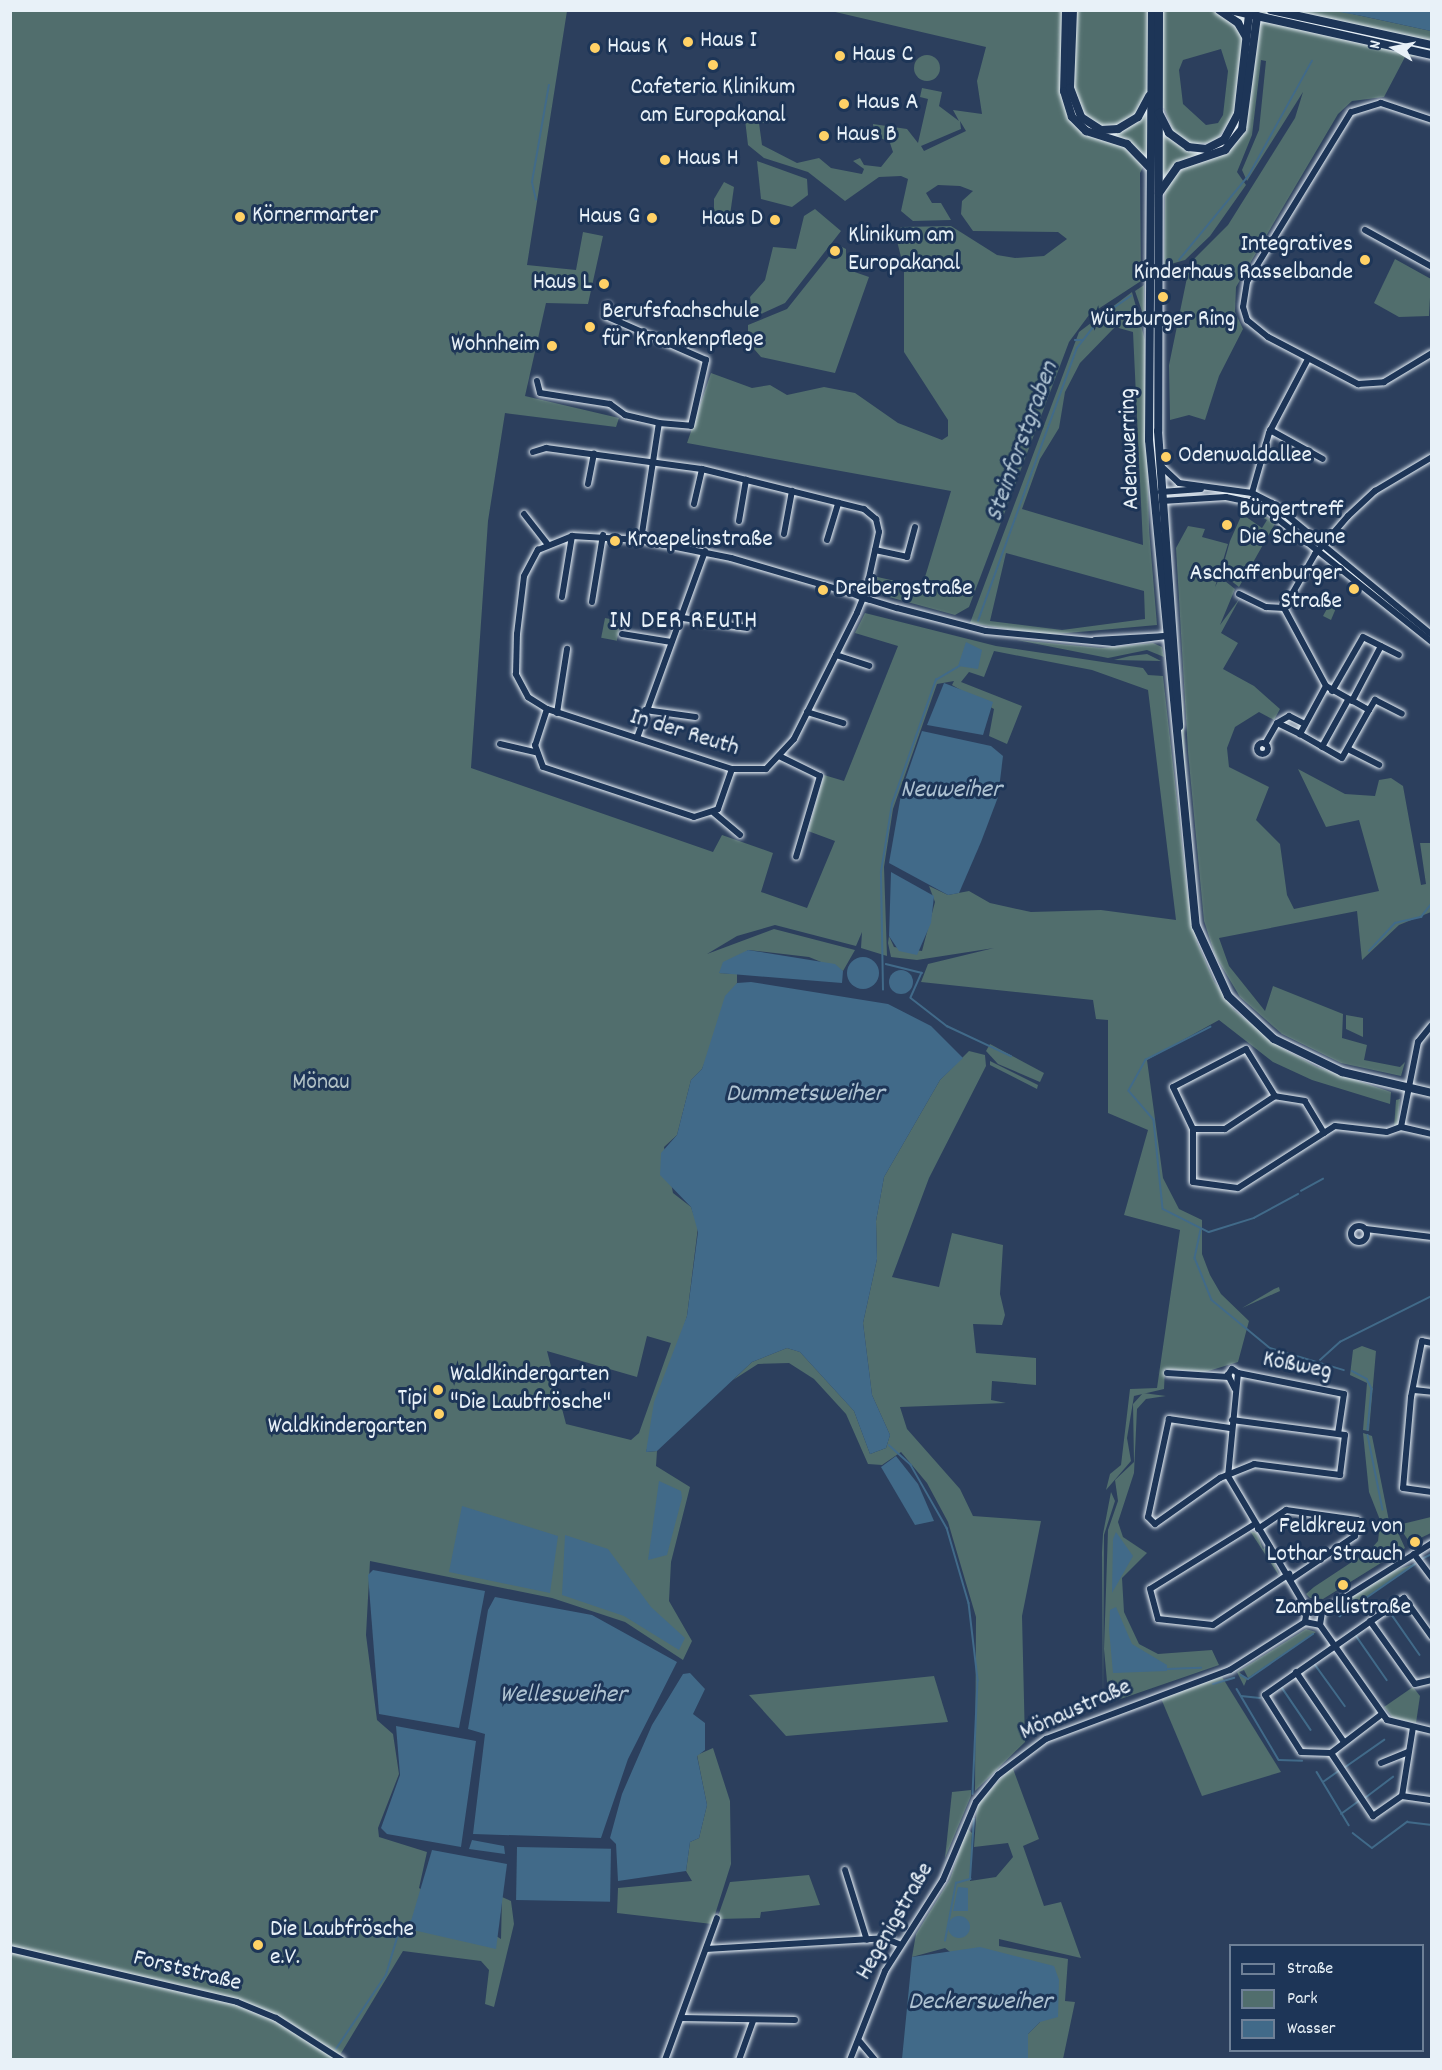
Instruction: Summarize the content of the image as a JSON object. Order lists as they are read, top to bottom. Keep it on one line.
{"streets":{"main road":["Adenauerring"],"street":["In der Reuth","Kößweg","Mönaustraße","Hegenigstraße","Forststraße"]},"crossings":[["Mönaustraße","Hegenigstraße"]],"districts":["IN DER REUTH"],"water":["Steinforstgraben","Neuweiher","Dummetsweiher","Wellesweiher","Deckersweiher"],"parks":["Mönau"],"places":["Haus I","Haus K","Haus C","Cafeteria Klinikum am Europakanal","Haus A","Haus B","Haus H","Körnermarter","Haus G","Haus D","Klinikum am Europakanal","Integratives Kinderhaus Rasselbande","Haus L","Würzburger Ring","Berufsfachschule für Krankenpflege","Wohnheim","Odenwaldallee","Bürgertreff Die Scheune","Kraepelinstraße","Aschaffenburger Straße","Dreibergstraße","Waldkindergarten \"Die Laubfrösche\"","Tipi Waldkindergarten","Feldkreuz von Lothar Strauch","Zambellistraße","Die Laubfrösche e.V."],"legend":["Straße","Park","Wasser"],"north":"left"}
